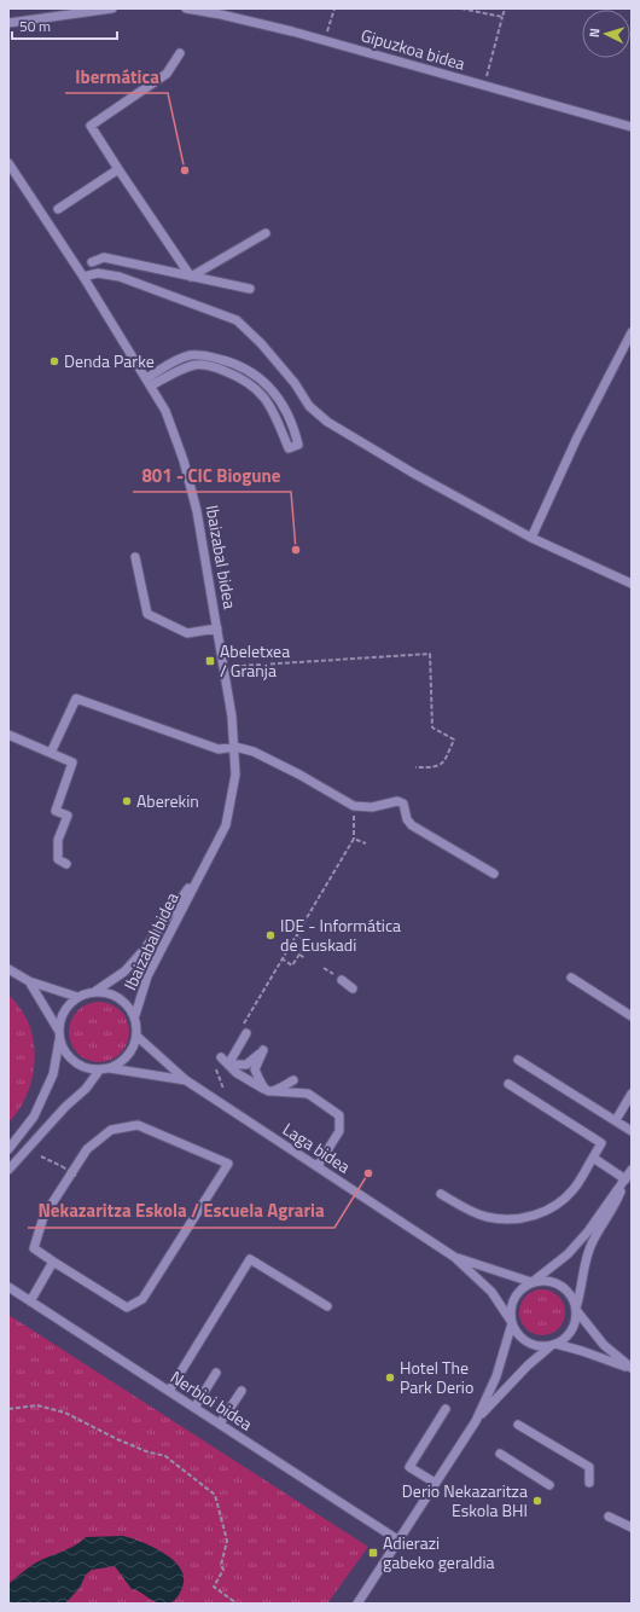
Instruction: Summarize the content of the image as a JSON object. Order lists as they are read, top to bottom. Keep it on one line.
{"streets":{"street":["Gipuzkoa bidea","Ibaizabal bidea","Laga bidea","Nerbioi bidea"]},"crossings":[["Ibaizabal bidea","Laga bidea"]],"places":{"other":["Ibermática","Denda Parke","801 - CIC Biogune","Aberekin","IDE - Informática de Euskadi","Nekazaritza Eskola / Escuela Agraria","Hotel The Park Derio","Derio Nekazaritza Eskola BHI"],"transit":["Abeletxea / Granja","Adierazi gabeko geraldia"]},"scale_bar":"50 m","north":"left"}
